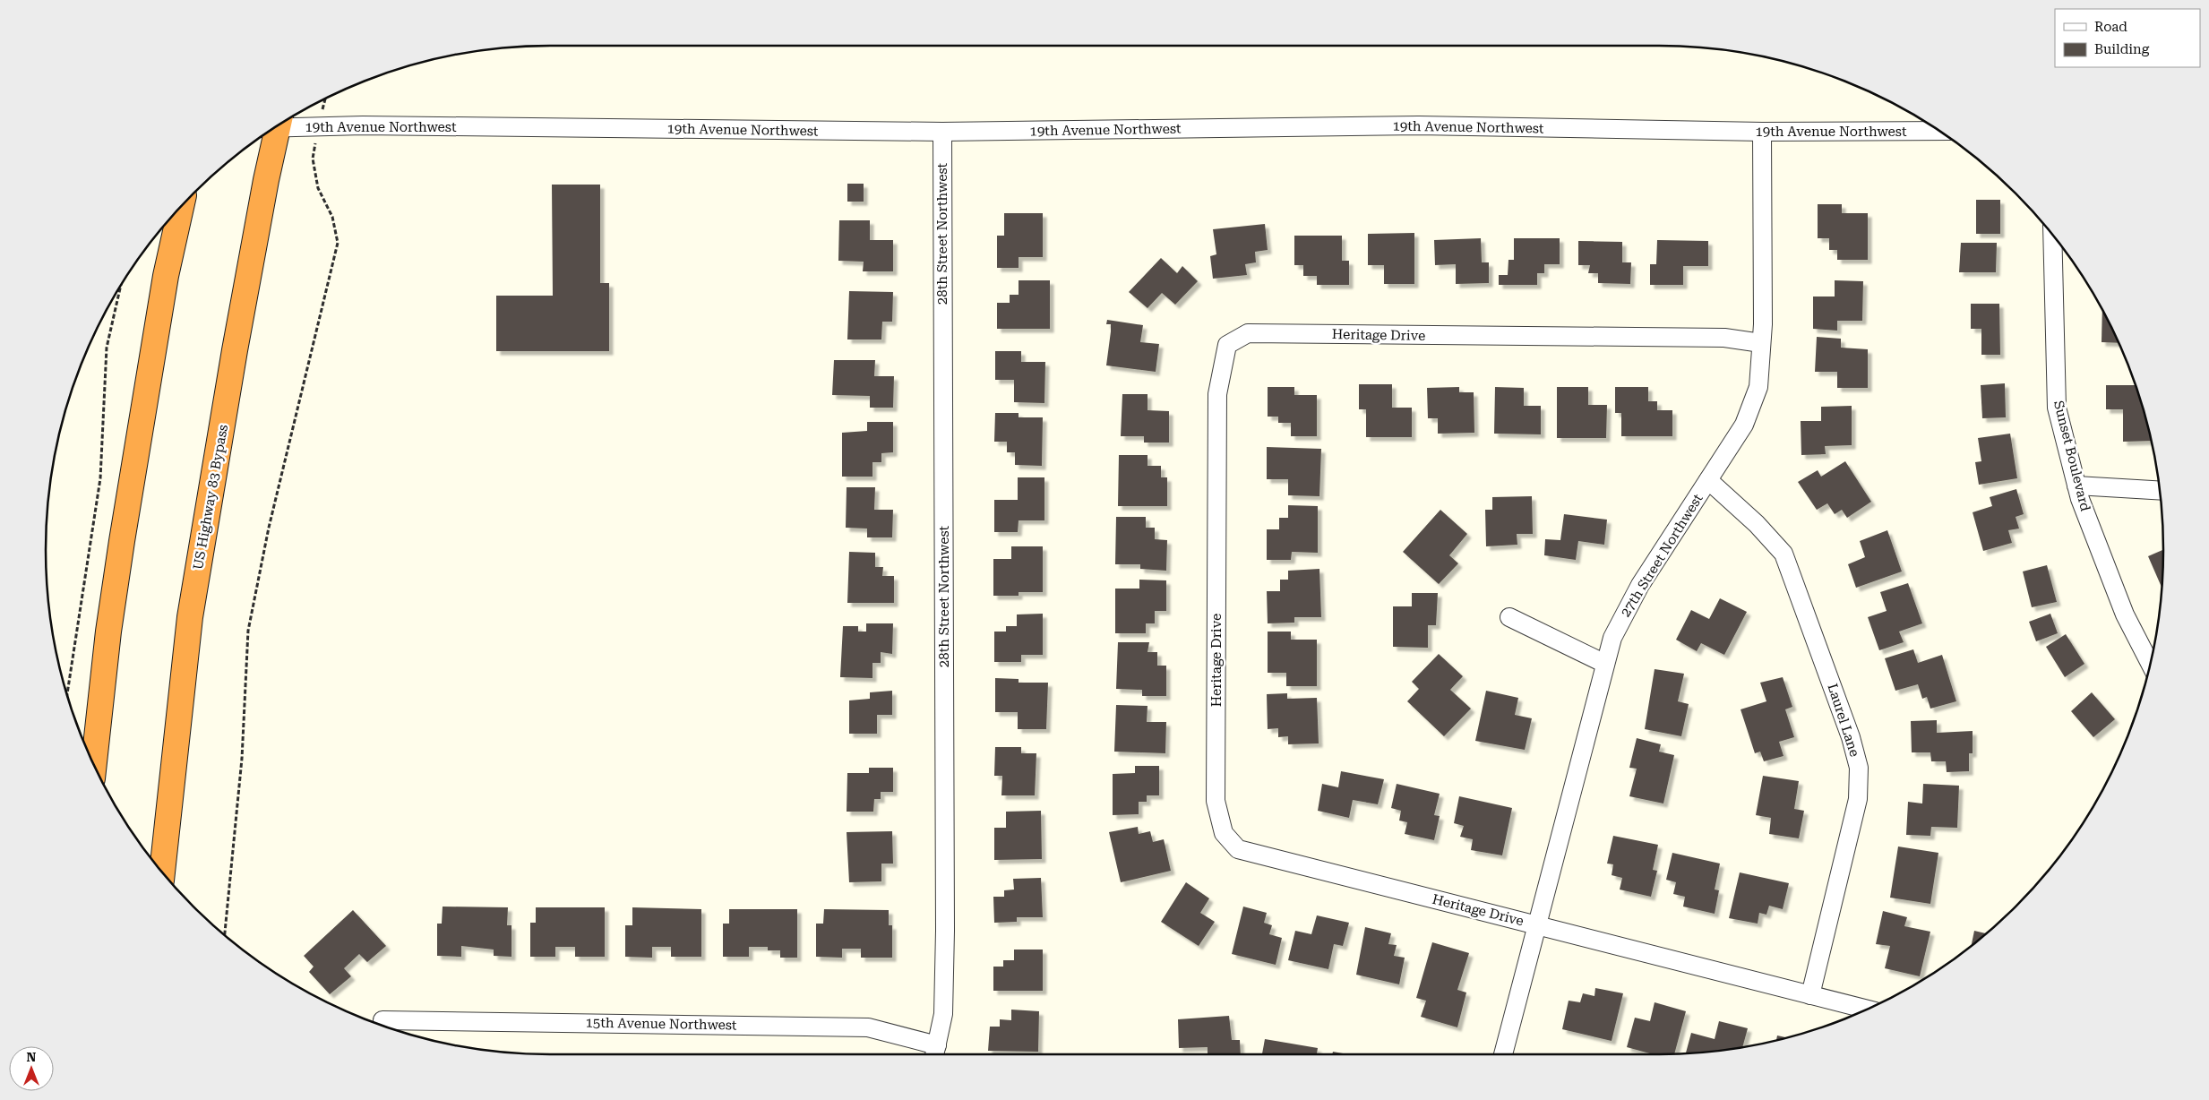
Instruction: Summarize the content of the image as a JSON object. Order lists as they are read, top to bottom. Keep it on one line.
{"streets":{"highway":["US Highway 83 Bypass"],"street":["19th Avenue Northwest","28th Street Northwest","Heritage Drive","Sunset Boulevard","27th Street Northwest","Laurel Lane","15th Avenue Northwest"]},"crossings":[["19th Avenue Northwest","28th Street Northwest"],["19th Avenue Northwest","27th Street Northwest"],["28th Street Northwest","15th Avenue Northwest"],["Heritage Drive","27th Street Northwest"],["Heritage Drive","Laurel Lane"],["27th Street Northwest","Laurel Lane"]],"legend":["Road","Building"],"north":"top"}
